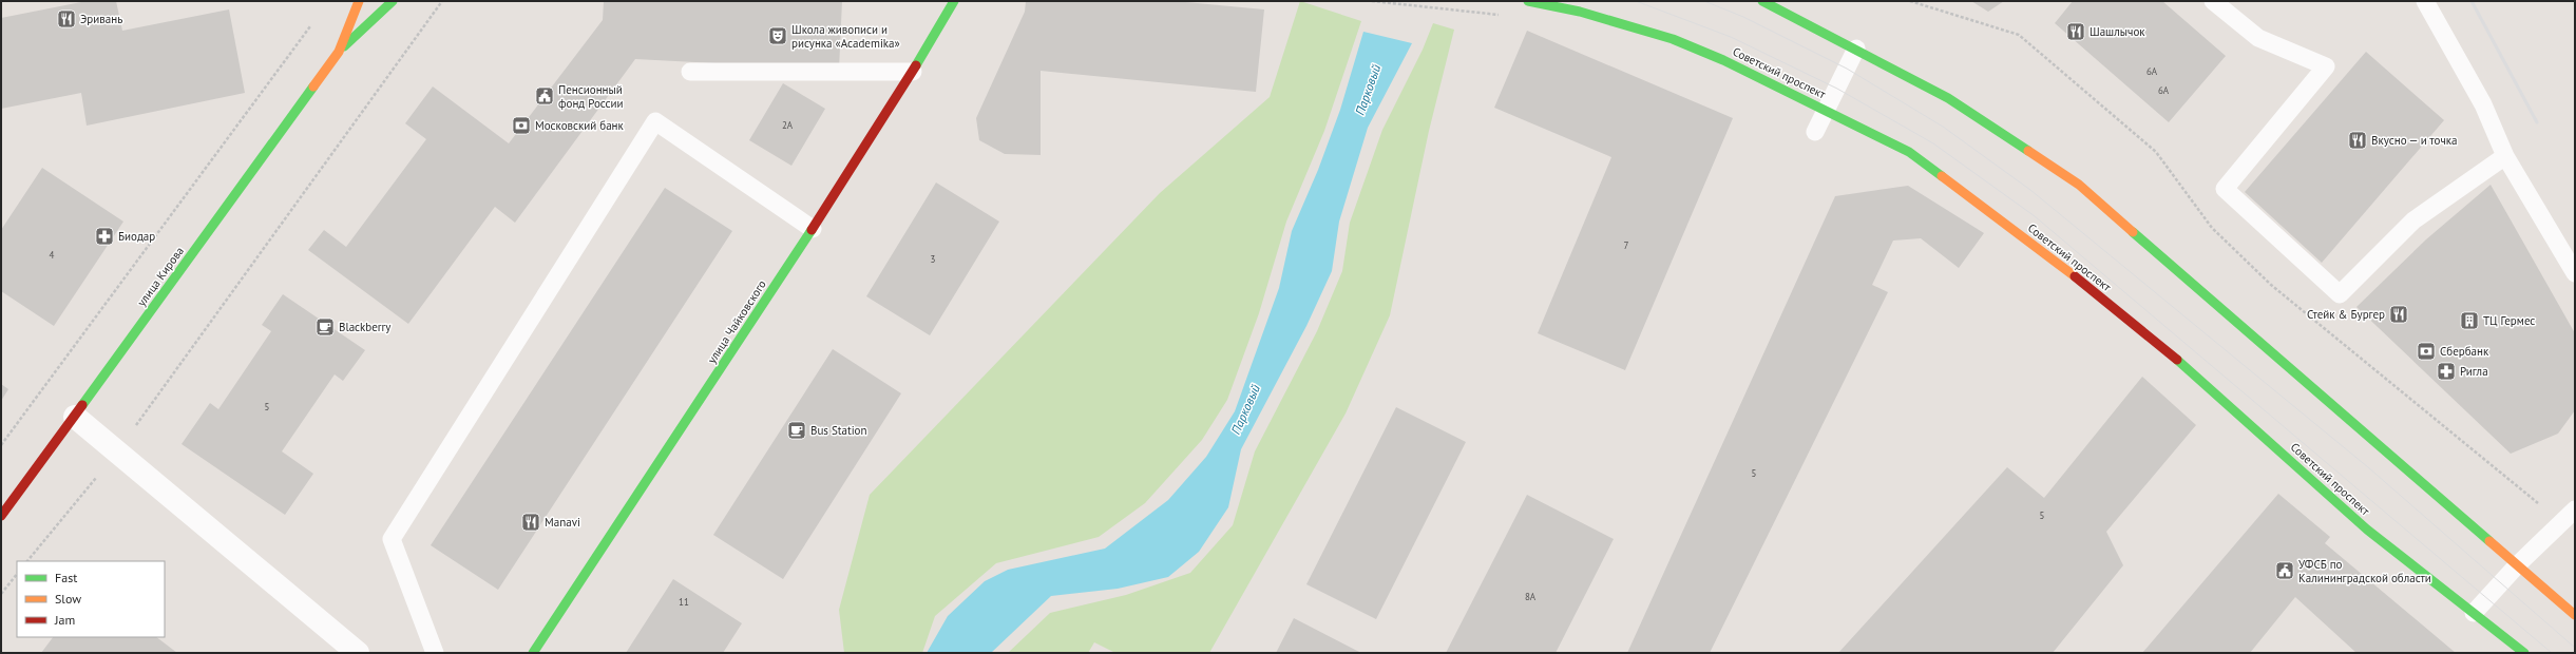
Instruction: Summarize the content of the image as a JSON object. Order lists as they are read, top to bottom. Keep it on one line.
{"streets":{"main road":["Советский проспект","улица Кирова","улица Чайковского"]},"water":["Парковый"],"places":{"restaurant":["Эривань","Шашлычок","Вкусно — и точка","Стейк & Бургер","Manavi"],"theatre":["Школа живописи и рисунка «Academika»"],"public building":["Пенсионный фонд России","УФСБ по Калининградской области"],"bank":["Московский банк","Сбербанк"],"pharmacy":["Биодар","Ригла"],"building":["ТЦ Гермес"],"cafe":["Blackberry","Bus Station"]},"house_numbers":["6А","6А","2А","7","4","3","5","5","5","8А","11"],"legend":["Fast","Slow","Jam"]}
